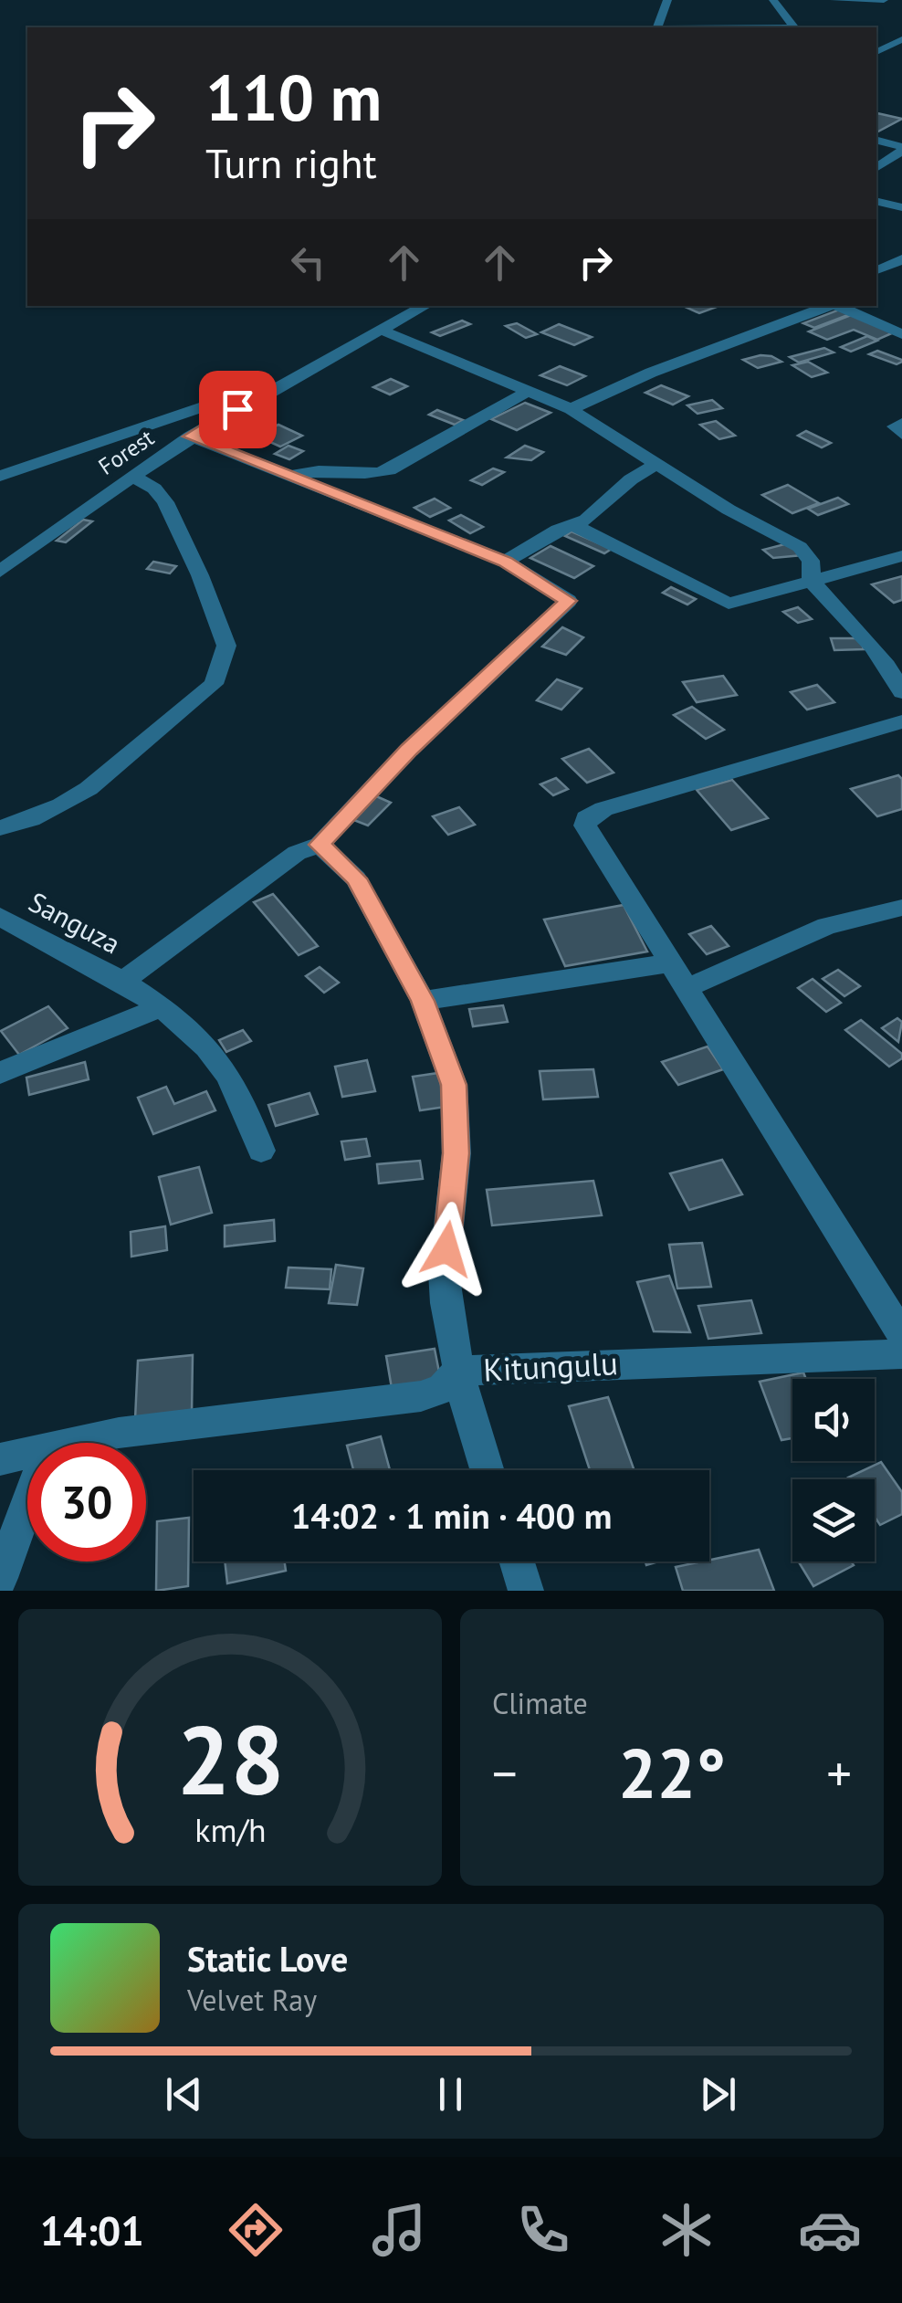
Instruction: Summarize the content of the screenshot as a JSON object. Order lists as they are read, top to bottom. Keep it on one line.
{"streets":{"street":["Forest","Sanguza","Kitungulu"]},"page":{"turn":["110 m","Turn right"],"limit":"30","trip":"14:02 · 1 min · 400 m","tile":"Climate","heat":["−","22°","+"],"song":["Static Love","Velvet Ray"],"tabs":"14:01","gauge":["28","km/h"]}}
